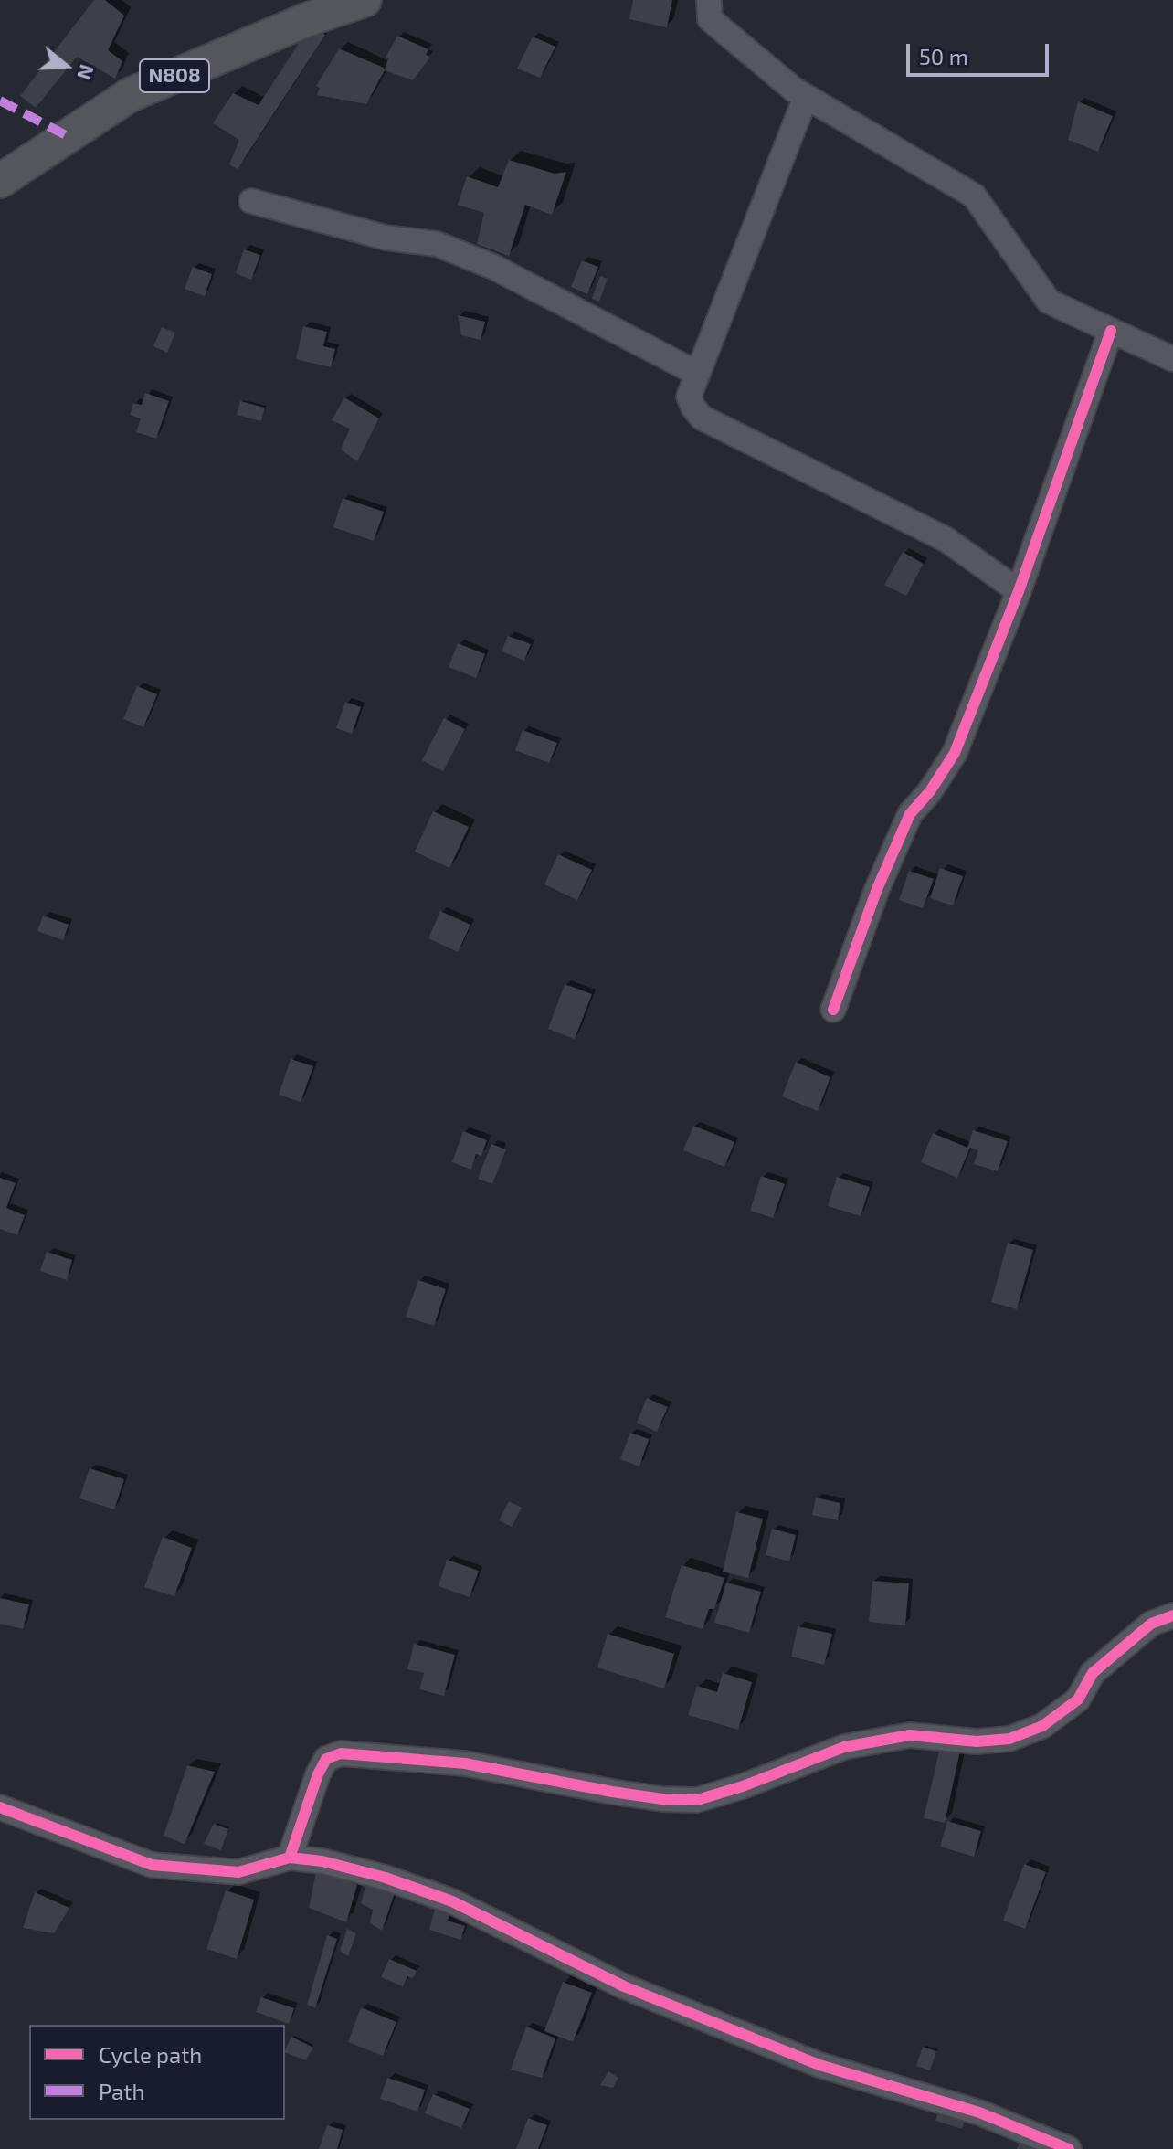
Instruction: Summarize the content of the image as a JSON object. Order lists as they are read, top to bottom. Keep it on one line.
{"streets":{"highway":["N808"]},"legend":["Cycle path","Path"],"scale_bar":"50 m","north":"right"}
